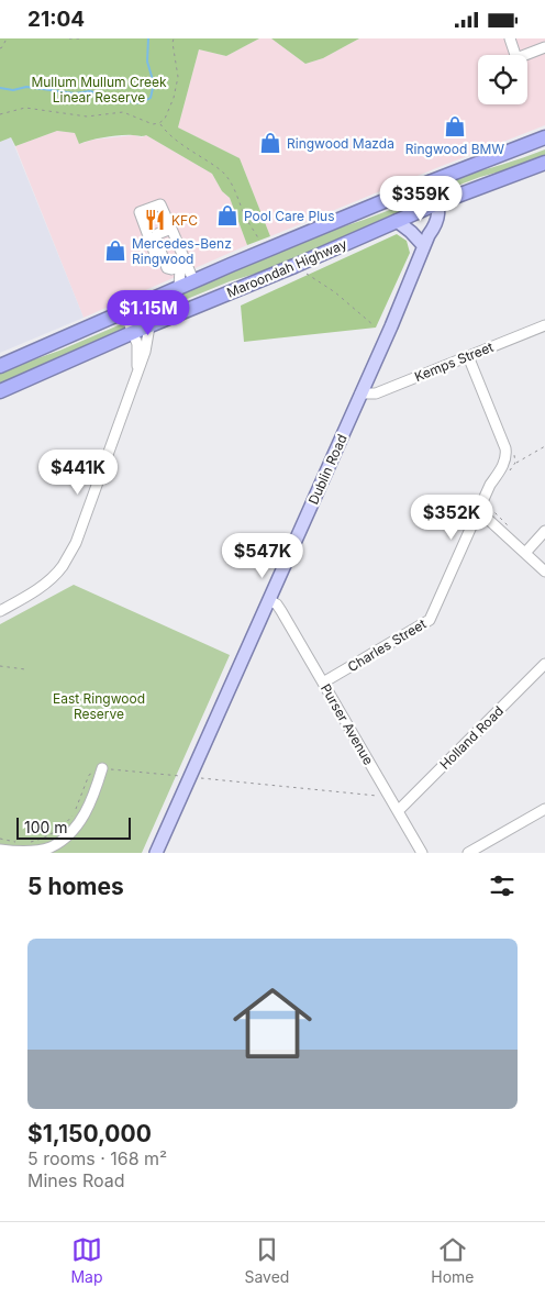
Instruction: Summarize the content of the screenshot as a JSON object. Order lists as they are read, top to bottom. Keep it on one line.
{"streets":{"highway":["Maroondah Highway"],"main road":["Dublin Road"],"street":["Kemps Street","Charles Street","Purser Avenue","Holland Road"]},"crossings":[["Maroondah Highway","Dublin Road"],["Kemps Street","Dublin Road"],["Kemps Street","Charles Street"],["Dublin Road","Purser Avenue"],["Charles Street","Purser Avenue"],["Purser Avenue","Holland Road"]],"parks":["Mullum Mullum Creek Linear Reserve","East Ringwood Reserve"],"places":{"shop":["Ringwood BMW","Ringwood Mazda","Pool Care Plus","Mercedes-Benz Ringwood"],"restaurant":["KFC"]},"scale_bar":"100 m","page":{"status":"21:04","price":["$359K","$1.15M","$441K","$352K","$547K"],"scale":"100 m","heading":"5 homes","list":[{"name":"$1,150,000","note":"5 rooms · 168 m² · Mines Road"}],"tabs":["Map","Saved","Home"]}}
